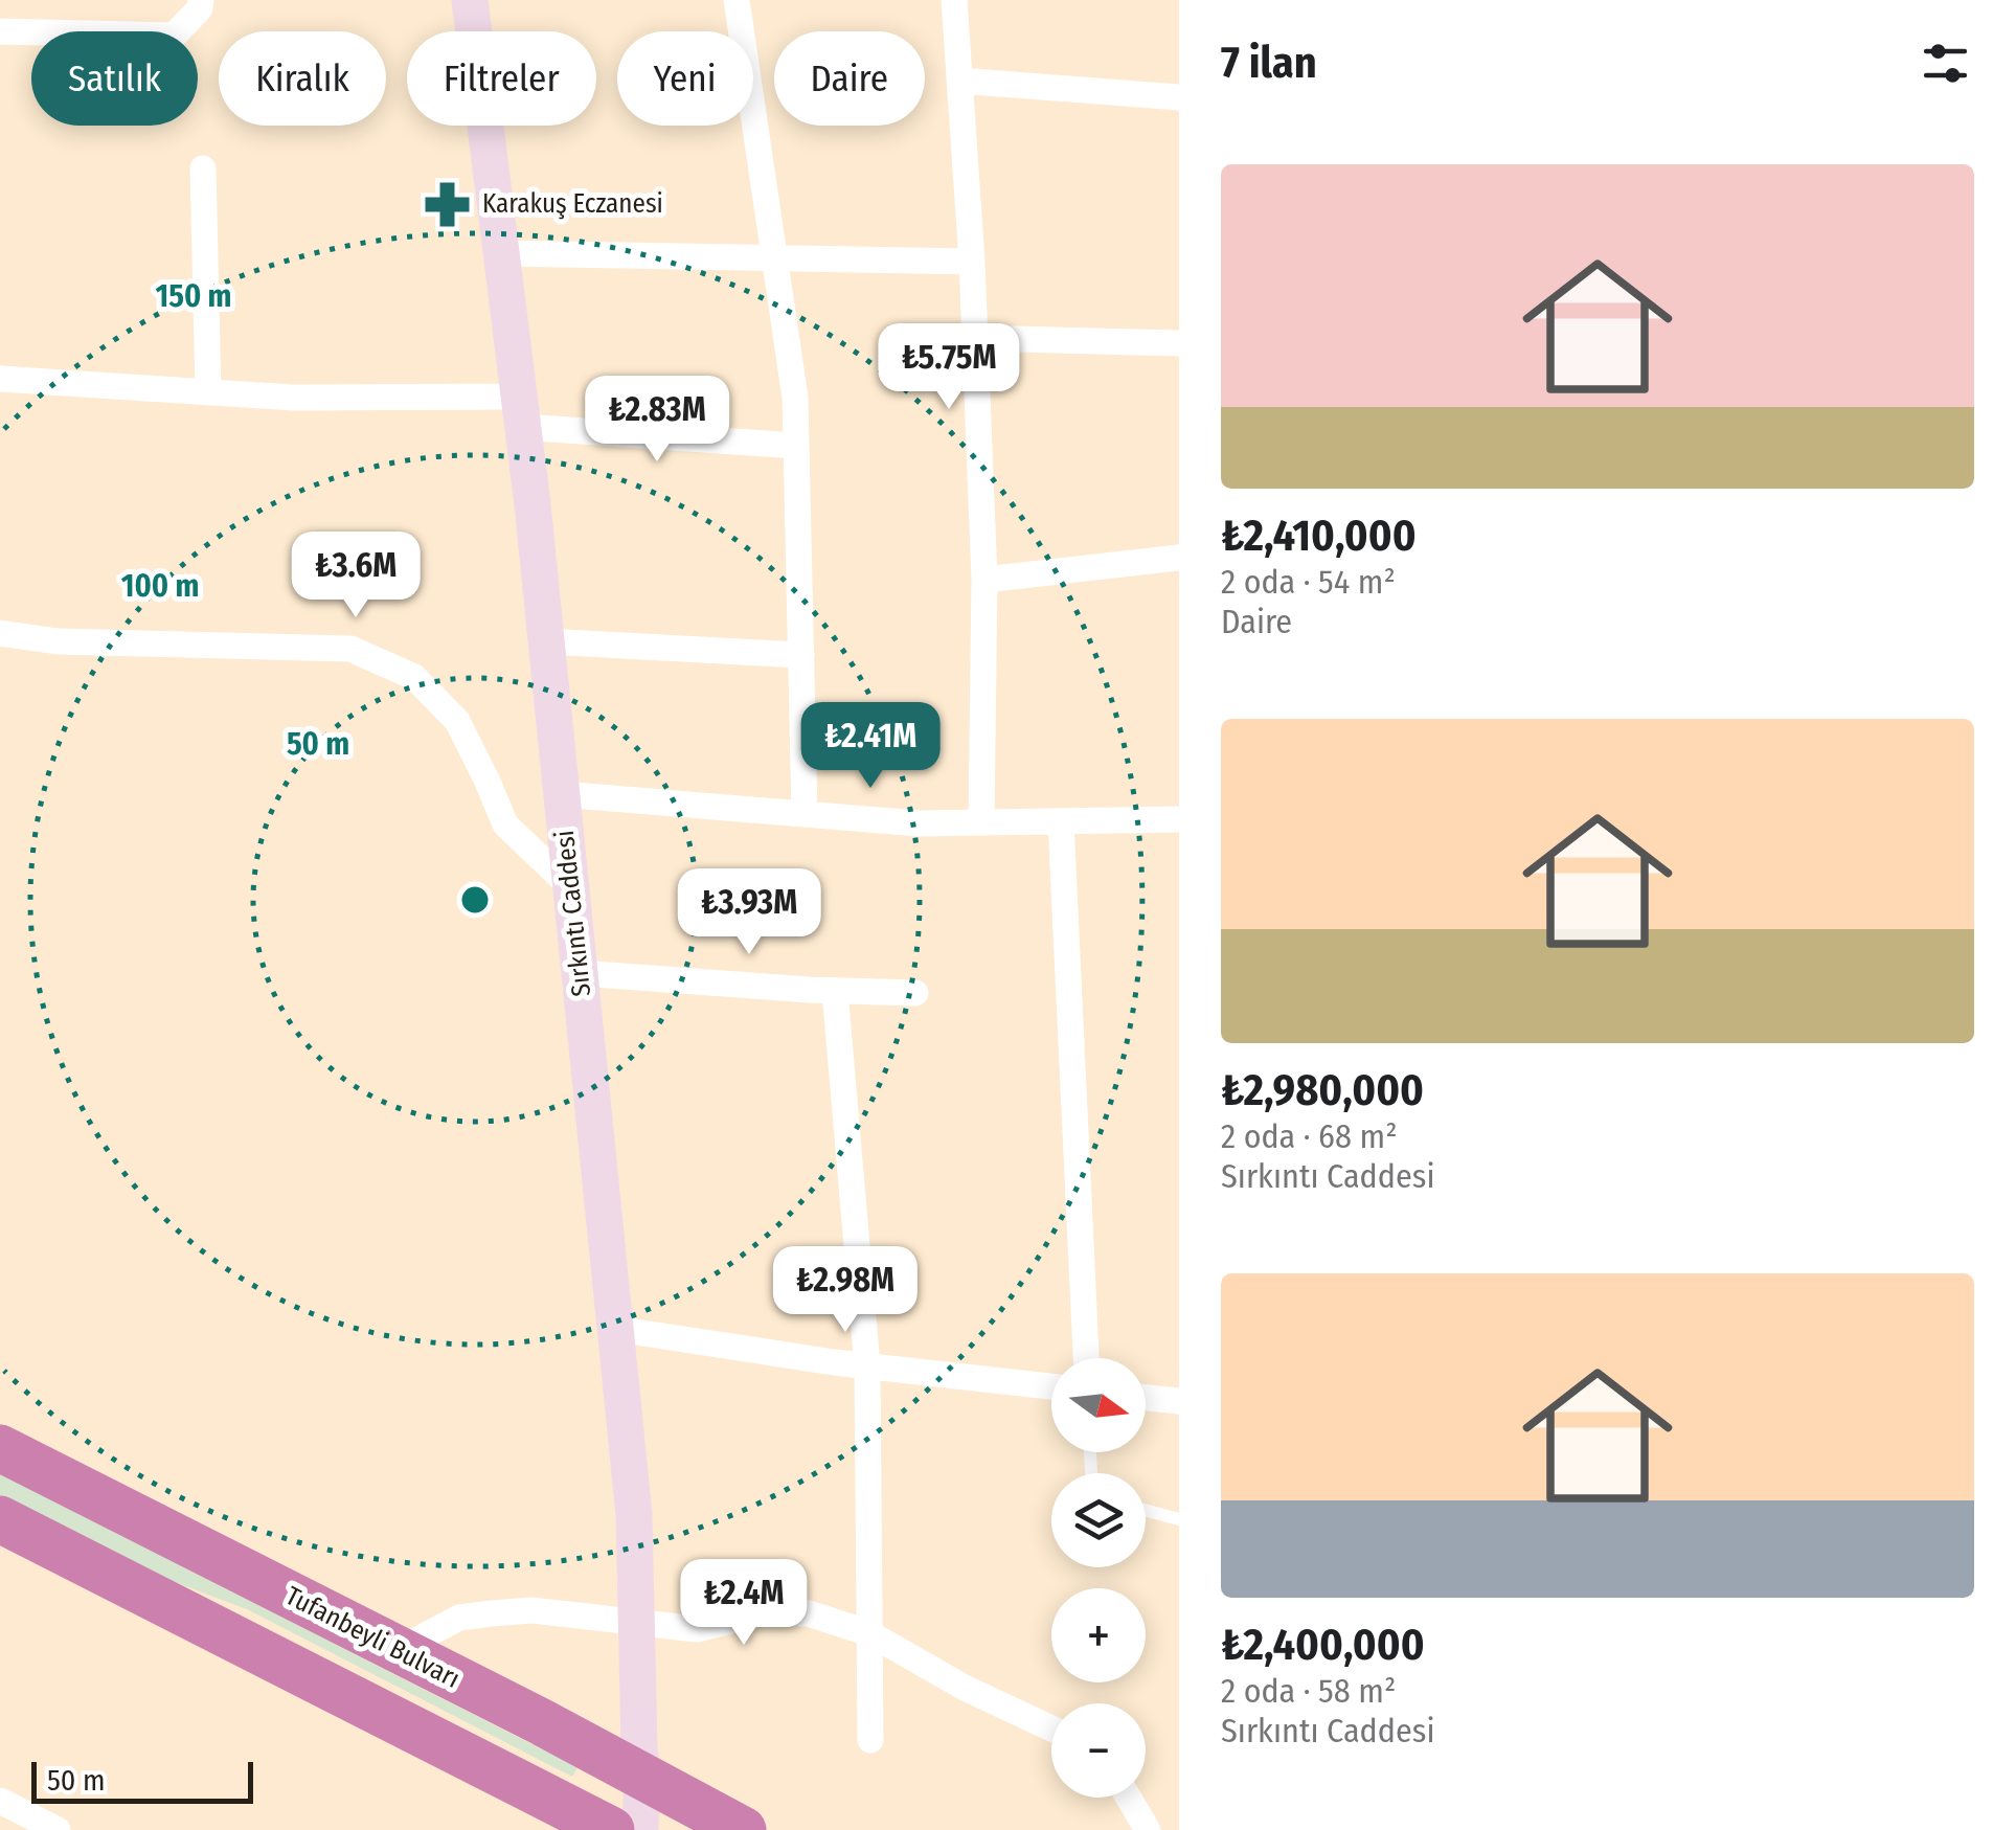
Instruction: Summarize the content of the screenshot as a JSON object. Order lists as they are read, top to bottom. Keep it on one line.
{"streets":{"highway":["Tufanbeyli Bulvarı"],"street":["Sırkıntı Caddesi"]},"crossings":[["Sırkıntı Caddesi","Tufanbeyli Bulvarı"]],"places":{"pharmacy":["Karakuş Eczanesi"]},"scale_bar":"50 m","north":"right","page":{"heading":"7 ilan","chip":["Satılık","Kiralık","Filtreler","Yeni","Daire"],"list":[{"name":"₺2,410,000","note":"2 oda · 54 m² · Daire"},{"name":"₺2,980,000","note":"2 oda · 68 m² · Sırkıntı Caddesi"},{"name":"₺2,400,000","note":"2 oda · 58 m² · Sırkıntı Caddesi"}],"price":["₺5.75M","₺2.83M","₺3.6M","₺2.41M","₺3.93M","₺2.98M","₺2.4M"],"map_buttons":["+","−"],"scale":"50 m"},"rings":["150 m","100 m","50 m"]}
